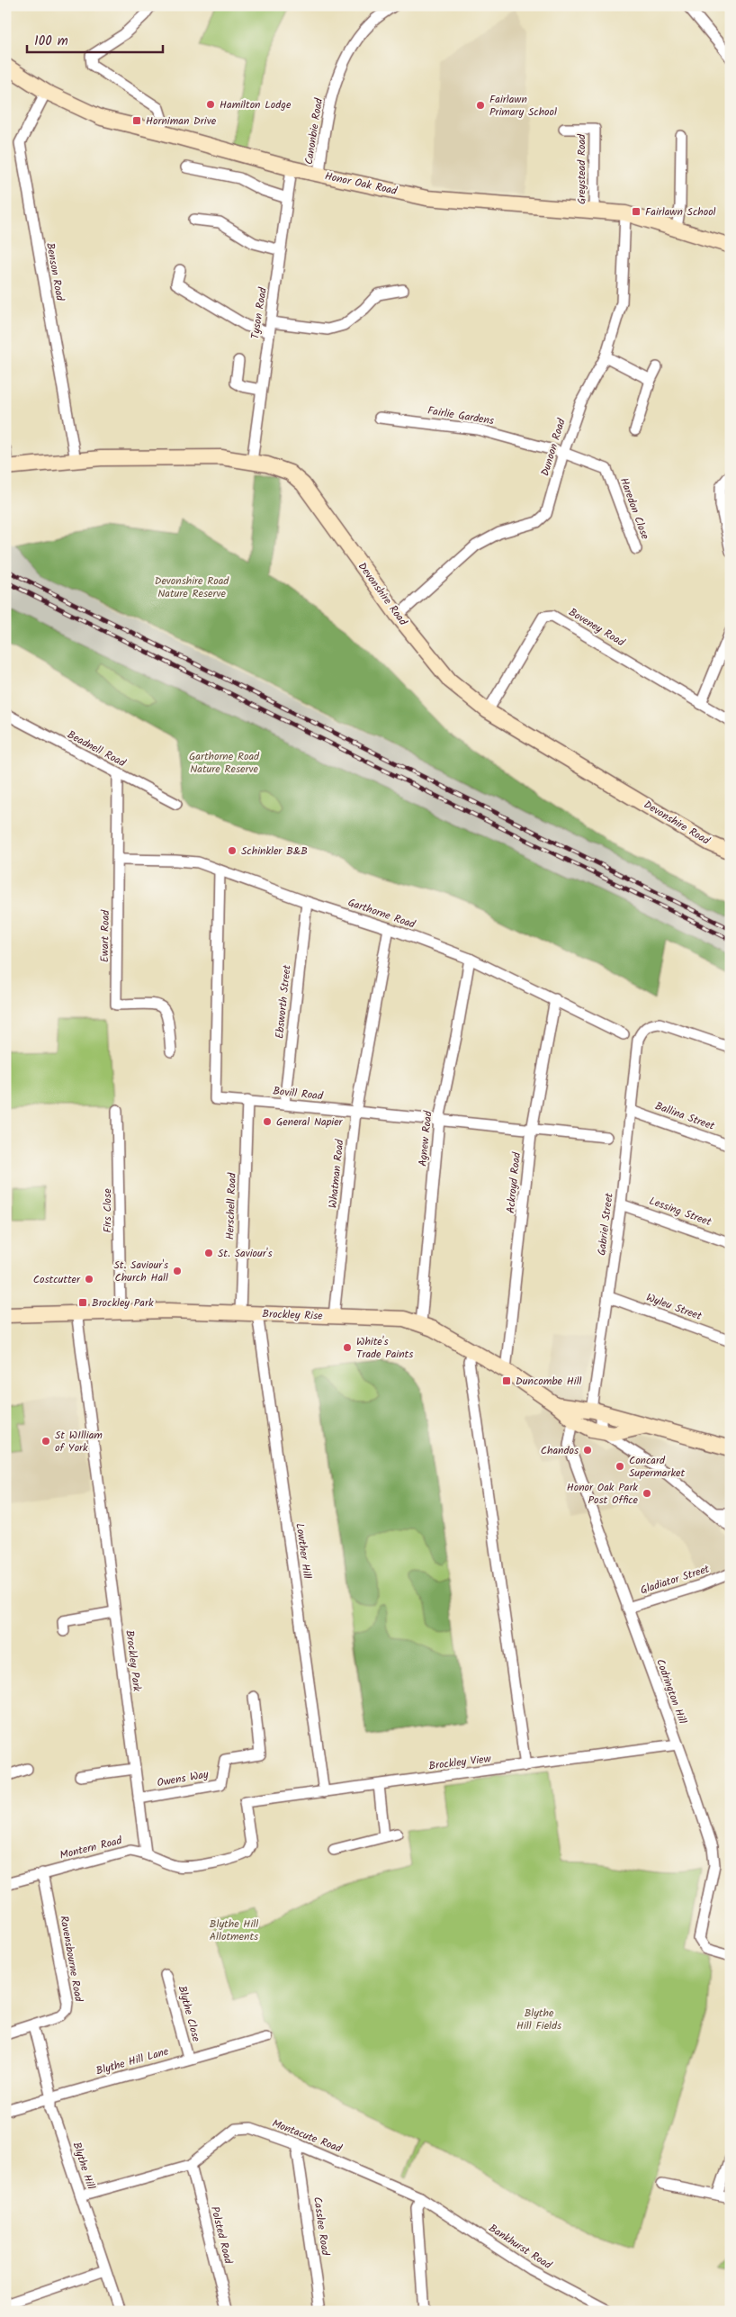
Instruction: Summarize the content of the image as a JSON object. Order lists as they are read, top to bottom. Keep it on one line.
{"streets":{"street":["Canonbie Road","Greystead Road","Honor Oak Road","Benson Road","Tyson Road","Fairlie Gardens","Dunoon Road","Haredon Close","Devonshire Road","Boveney Road","Beadnell Road","Garthorne Road","Ewart Road","Ebsworth Street","Bovill Road","Ballina Street","Agnew Road","Whatman Road","Ackroyd Road","Herschell Road","Firs Close","Lessing Street","Gabriel Street","Wyleu Street","Brockley Rise","Lowther Hill","Gladiator Street","Brockley Park","Codrington Hill","Brockley View","Owens Way","Montern Road","Ravensbourne Road","Blythe Close","Blythe Hill Lane","Montacute Road","Blythe Hill","Casslee Road","Polsted Road","Bankhurst Road"]},"crossings":[["Canonbie Road","Honor Oak Road"],["Greystead Road","Honor Oak Road"],["Honor Oak Road","Benson Road"],["Honor Oak Road","Tyson Road"],["Honor Oak Road","Dunoon Road"],["Benson Road","Devonshire Road"],["Tyson Road","Devonshire Road"],["Fairlie Gardens","Dunoon Road"],["Fairlie Gardens","Haredon Close"],["Dunoon Road","Haredon Close"],["Dunoon Road","Devonshire Road"],["Devonshire Road","Boveney Road"],["Beadnell Road","Ewart Road"],["Garthorne Road","Ewart Road"],["Garthorne Road","Ebsworth Street"],["Garthorne Road","Bovill Road"],["Garthorne Road","Agnew Road"],["Garthorne Road","Whatman Road"],["Garthorne Road","Ackroyd Road"],["Ebsworth Street","Bovill Road"],["Bovill Road","Agnew Road"],["Bovill Road","Whatman Road"],["Bovill Road","Ackroyd Road"],["Bovill Road","Herschell Road"],["Ballina Street","Gabriel Street"],["Agnew Road","Brockley Rise"],["Whatman Road","Brockley Rise"],["Ackroyd Road","Brockley Rise"],["Herschell Road","Brockley Rise"],["Firs Close","Brockley Rise"],["Lessing Street","Gabriel Street"],["Gabriel Street","Wyleu Street"],["Brockley Rise","Lowther Hill"],["Brockley Rise","Brockley Park"],["Brockley Rise","Codrington Hill"],["Lowther Hill","Brockley View"],["Gladiator Street","Codrington Hill"],["Brockley Park","Brockley View"],["Brockley Park","Owens Way"],["Brockley Park","Montern Road"],["Codrington Hill","Brockley View"],["Brockley View","Montern Road"],["Montern Road","Ravensbourne Road"],["Ravensbourne Road","Blythe Hill"],["Blythe Close","Blythe Hill Lane"],["Blythe Hill Lane","Blythe Hill"],["Montacute Road","Blythe Hill"],["Montacute Road","Casslee Road"],["Montacute Road","Polsted Road"],["Montacute Road","Bankhurst Road"]],"parks":["Devonshire Road Nature Reserve","Garthorne Road Nature Reserve","Blythe Hill Allotments","Blythe Hill Fields"],"places":{"other":["Hamilton Lodge","Fairlawn Primary School","Schinkler B&B","General Napier","St. Saviour's","St. Saviour's Church Hall","Costcutter","White's Trade Paints","St WIlliam of York","Chandos","Concard Supermarket","Honor Oak Park Post Office"],"transit":["Horniman Drive","Fairlawn School","Brockley Park","Duncombe Hill"]},"scale_bar":"100 m"}
